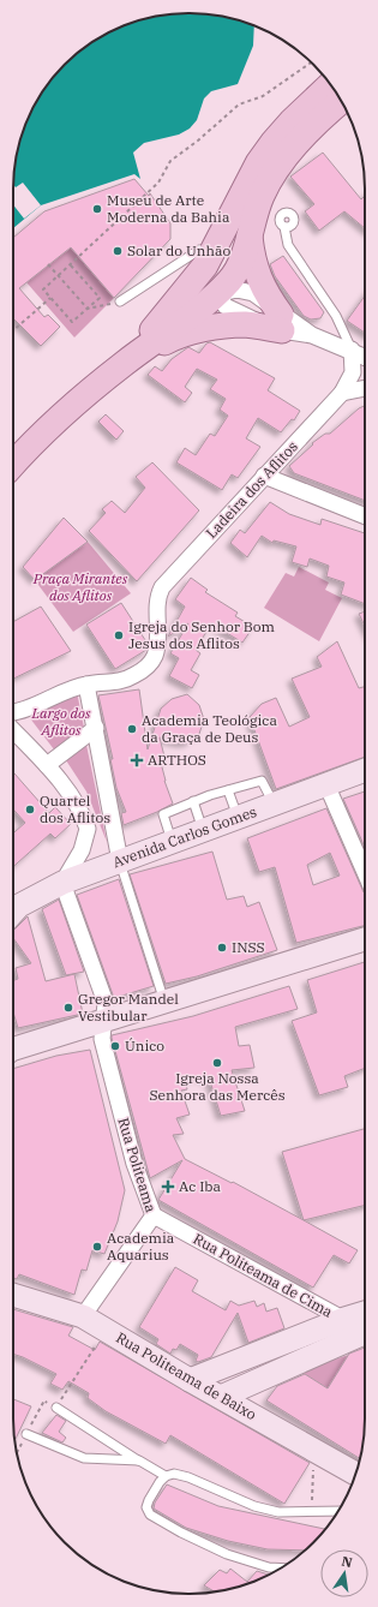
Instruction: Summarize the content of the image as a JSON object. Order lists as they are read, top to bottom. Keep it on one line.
{"streets":{"main road":["Avenida Carlos Gomes","Rua Politeama de Baixo"],"street":["Ladeira dos Aflitos","Rua Politeama","Rua Politeama de Cima"]},"crossings":[["Avenida Carlos Gomes","Rua Politeama"],["Rua Politeama","Rua Politeama de Cima"],["Rua Politeama","Rua Politeama de Baixo"]],"parks":["Praça Mirantes dos Aflitos","Largo dos Aflitos"],"places":{"other":["Museu de Arte Moderna da Bahia","Solar do Unhão","Igreja do Senhor Bom Jesus dos Aflitos","Academia Teológica da Graça de Deus","Quartel dos Aflitos","INSS","Gregor Mandel Vestibular","Único","Igreja Nossa Senhora das Mercês","Academia Aquarius"],"health":["ARTHOS","Ac Iba"]},"north":"top"}
